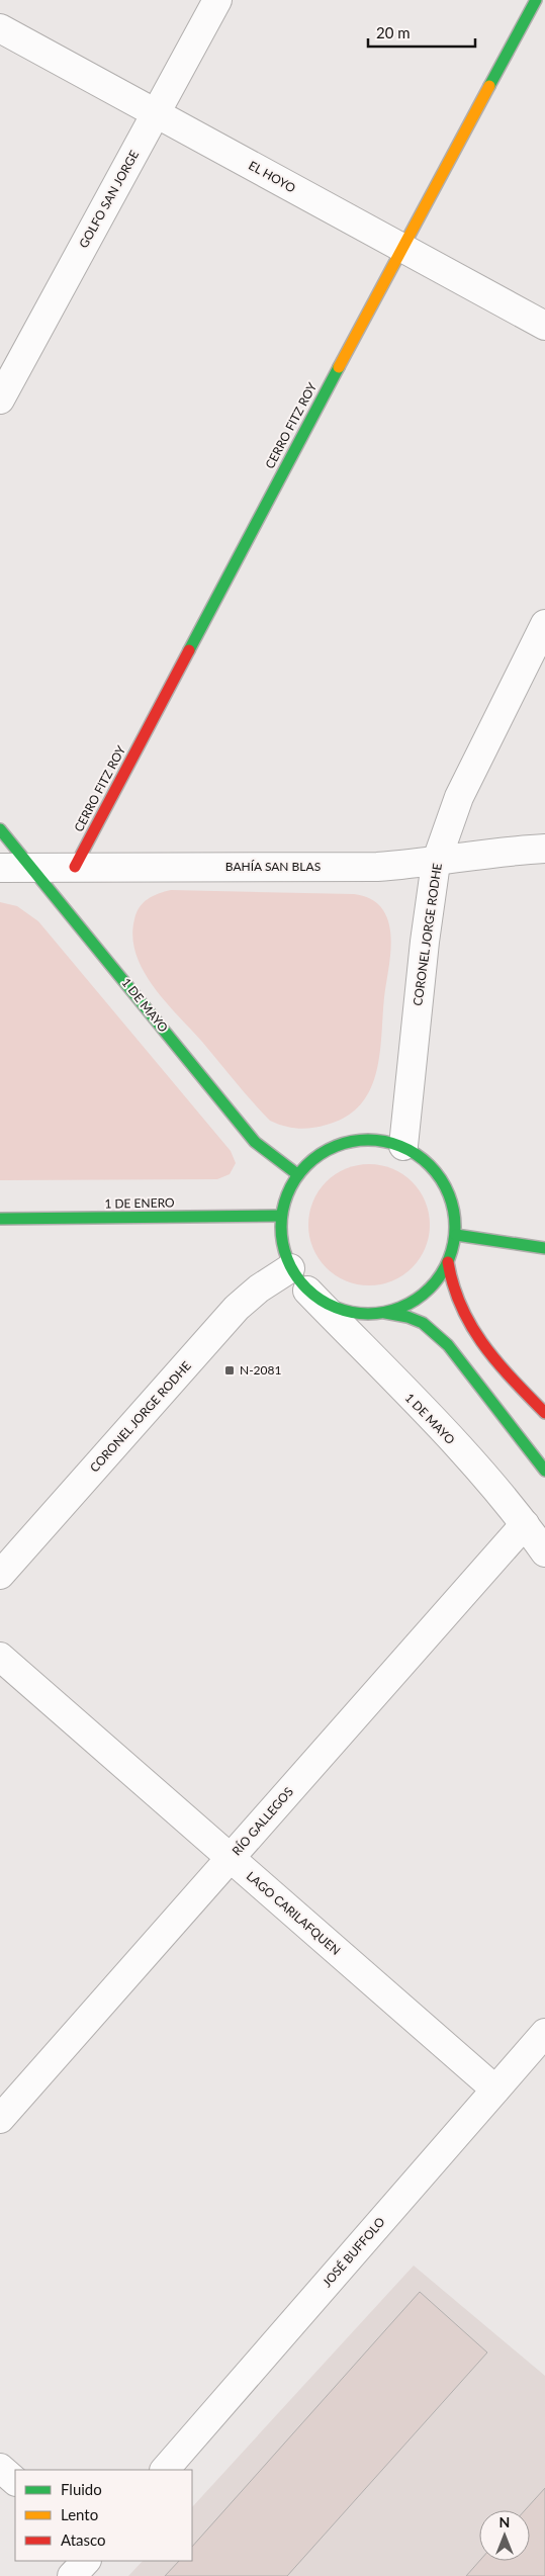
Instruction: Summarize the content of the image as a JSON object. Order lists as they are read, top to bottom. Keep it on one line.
{"streets":{"street":["EL HOYO","GOLFO SAN JORGE","CERRO FITZ ROY","BAHÍA SAN BLAS","CORONEL JORGE RODHE","1 DE MAYO","1 DE ENERO","RÍO GALLEGOS","LAGO CARILAFQUEN","JOSÉ BUFFOLO"]},"crossings":[["EL HOYO","GOLFO SAN JORGE"],["EL HOYO","CERRO FITZ ROY"],["CERRO FITZ ROY","BAHÍA SAN BLAS"],["BAHÍA SAN BLAS","CORONEL JORGE RODHE"],["BAHÍA SAN BLAS","1 DE MAYO"],["CORONEL JORGE RODHE","1 DE MAYO"],["CORONEL JORGE RODHE","1 DE ENERO"],["1 DE MAYO","1 DE ENERO"],["1 DE MAYO","RÍO GALLEGOS"],["RÍO GALLEGOS","LAGO CARILAFQUEN"],["LAGO CARILAFQUEN","JOSÉ BUFFOLO"]],"places":{"transit":["N-2081"]},"legend":["Fluido","Lento","Atasco"],"scale_bar":"20 m","north":"top"}
